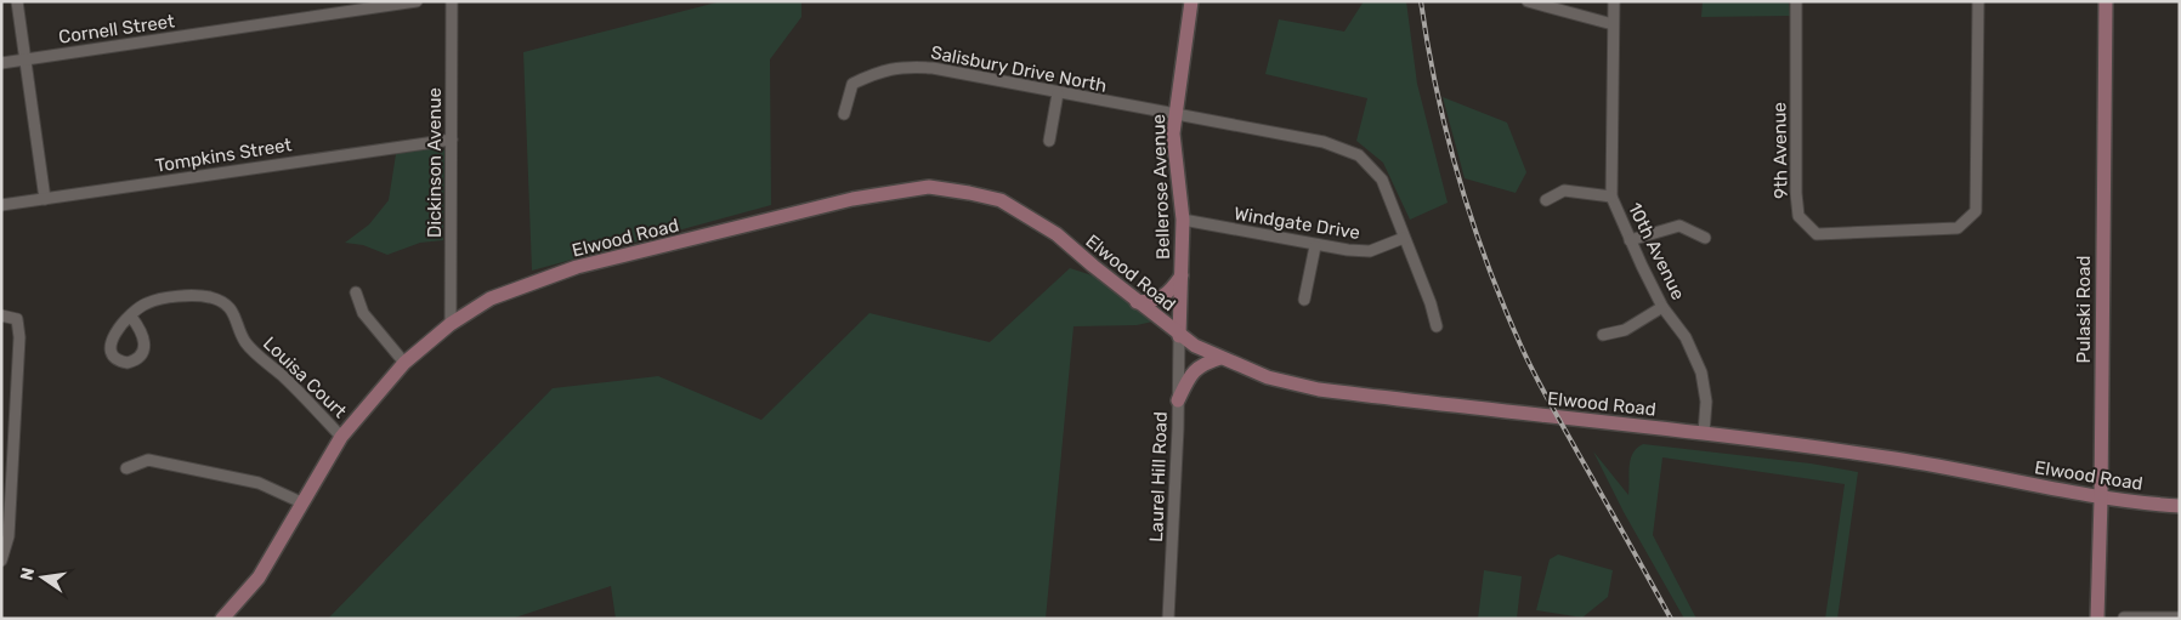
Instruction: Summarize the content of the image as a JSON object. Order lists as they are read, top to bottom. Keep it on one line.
{"streets":{"main road":["Bellerose Avenue","Elwood Road","Pulaski Road"],"street":["Cornell Street","Salisbury Drive North","9th Avenue","Tompkins Street","Dickinson Avenue","Windgate Drive","10th Avenue","Louisa Court","Laurel Hill Road"]},"crossings":[["Salisbury Drive North","Bellerose Avenue"],["Salisbury Drive North","Windgate Drive"],["Tompkins Street","Dickinson Avenue"],["Dickinson Avenue","Elwood Road"],["Bellerose Avenue","Windgate Drive"],["Bellerose Avenue","Elwood Road"],["Bellerose Avenue","Laurel Hill Road"],["Elwood Road","10th Avenue"],["Elwood Road","Pulaski Road"],["Elwood Road","Louisa Court"],["Elwood Road","Laurel Hill Road"]],"north":"left"}
